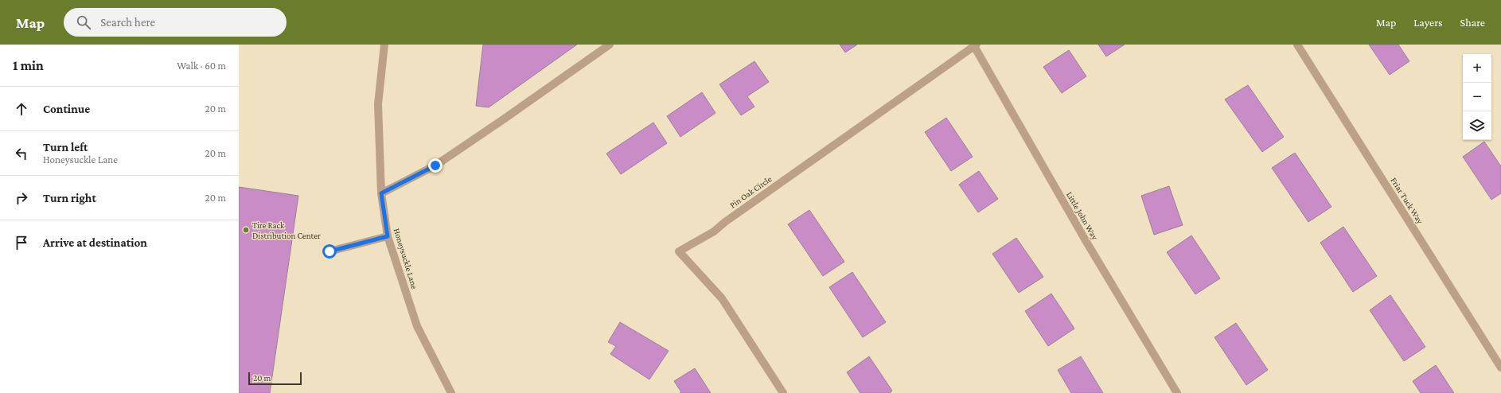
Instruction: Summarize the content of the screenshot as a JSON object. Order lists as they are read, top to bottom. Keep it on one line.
{"streets":{"street":["Pin Oak Circle","Friar Tuck Way","Little John Way","Honeysuckle Lane"]},"crossings":[["Pin Oak Circle","Little John Way"]],"places":["Tire Rack Distribution Center"],"scale_bar":"20 m","page":{"header":"Map","search":"Search here","nav":["Map","Layers","Share"],"heading":["1 min","Walk · 60 m"],"map_buttons":["+","−"],"list":[["Continue","20 m"],["Turn left","Honeysuckle Lane","20 m"],["Turn right","20 m"],"Arrive at destination"],"scale":"20 m"}}
